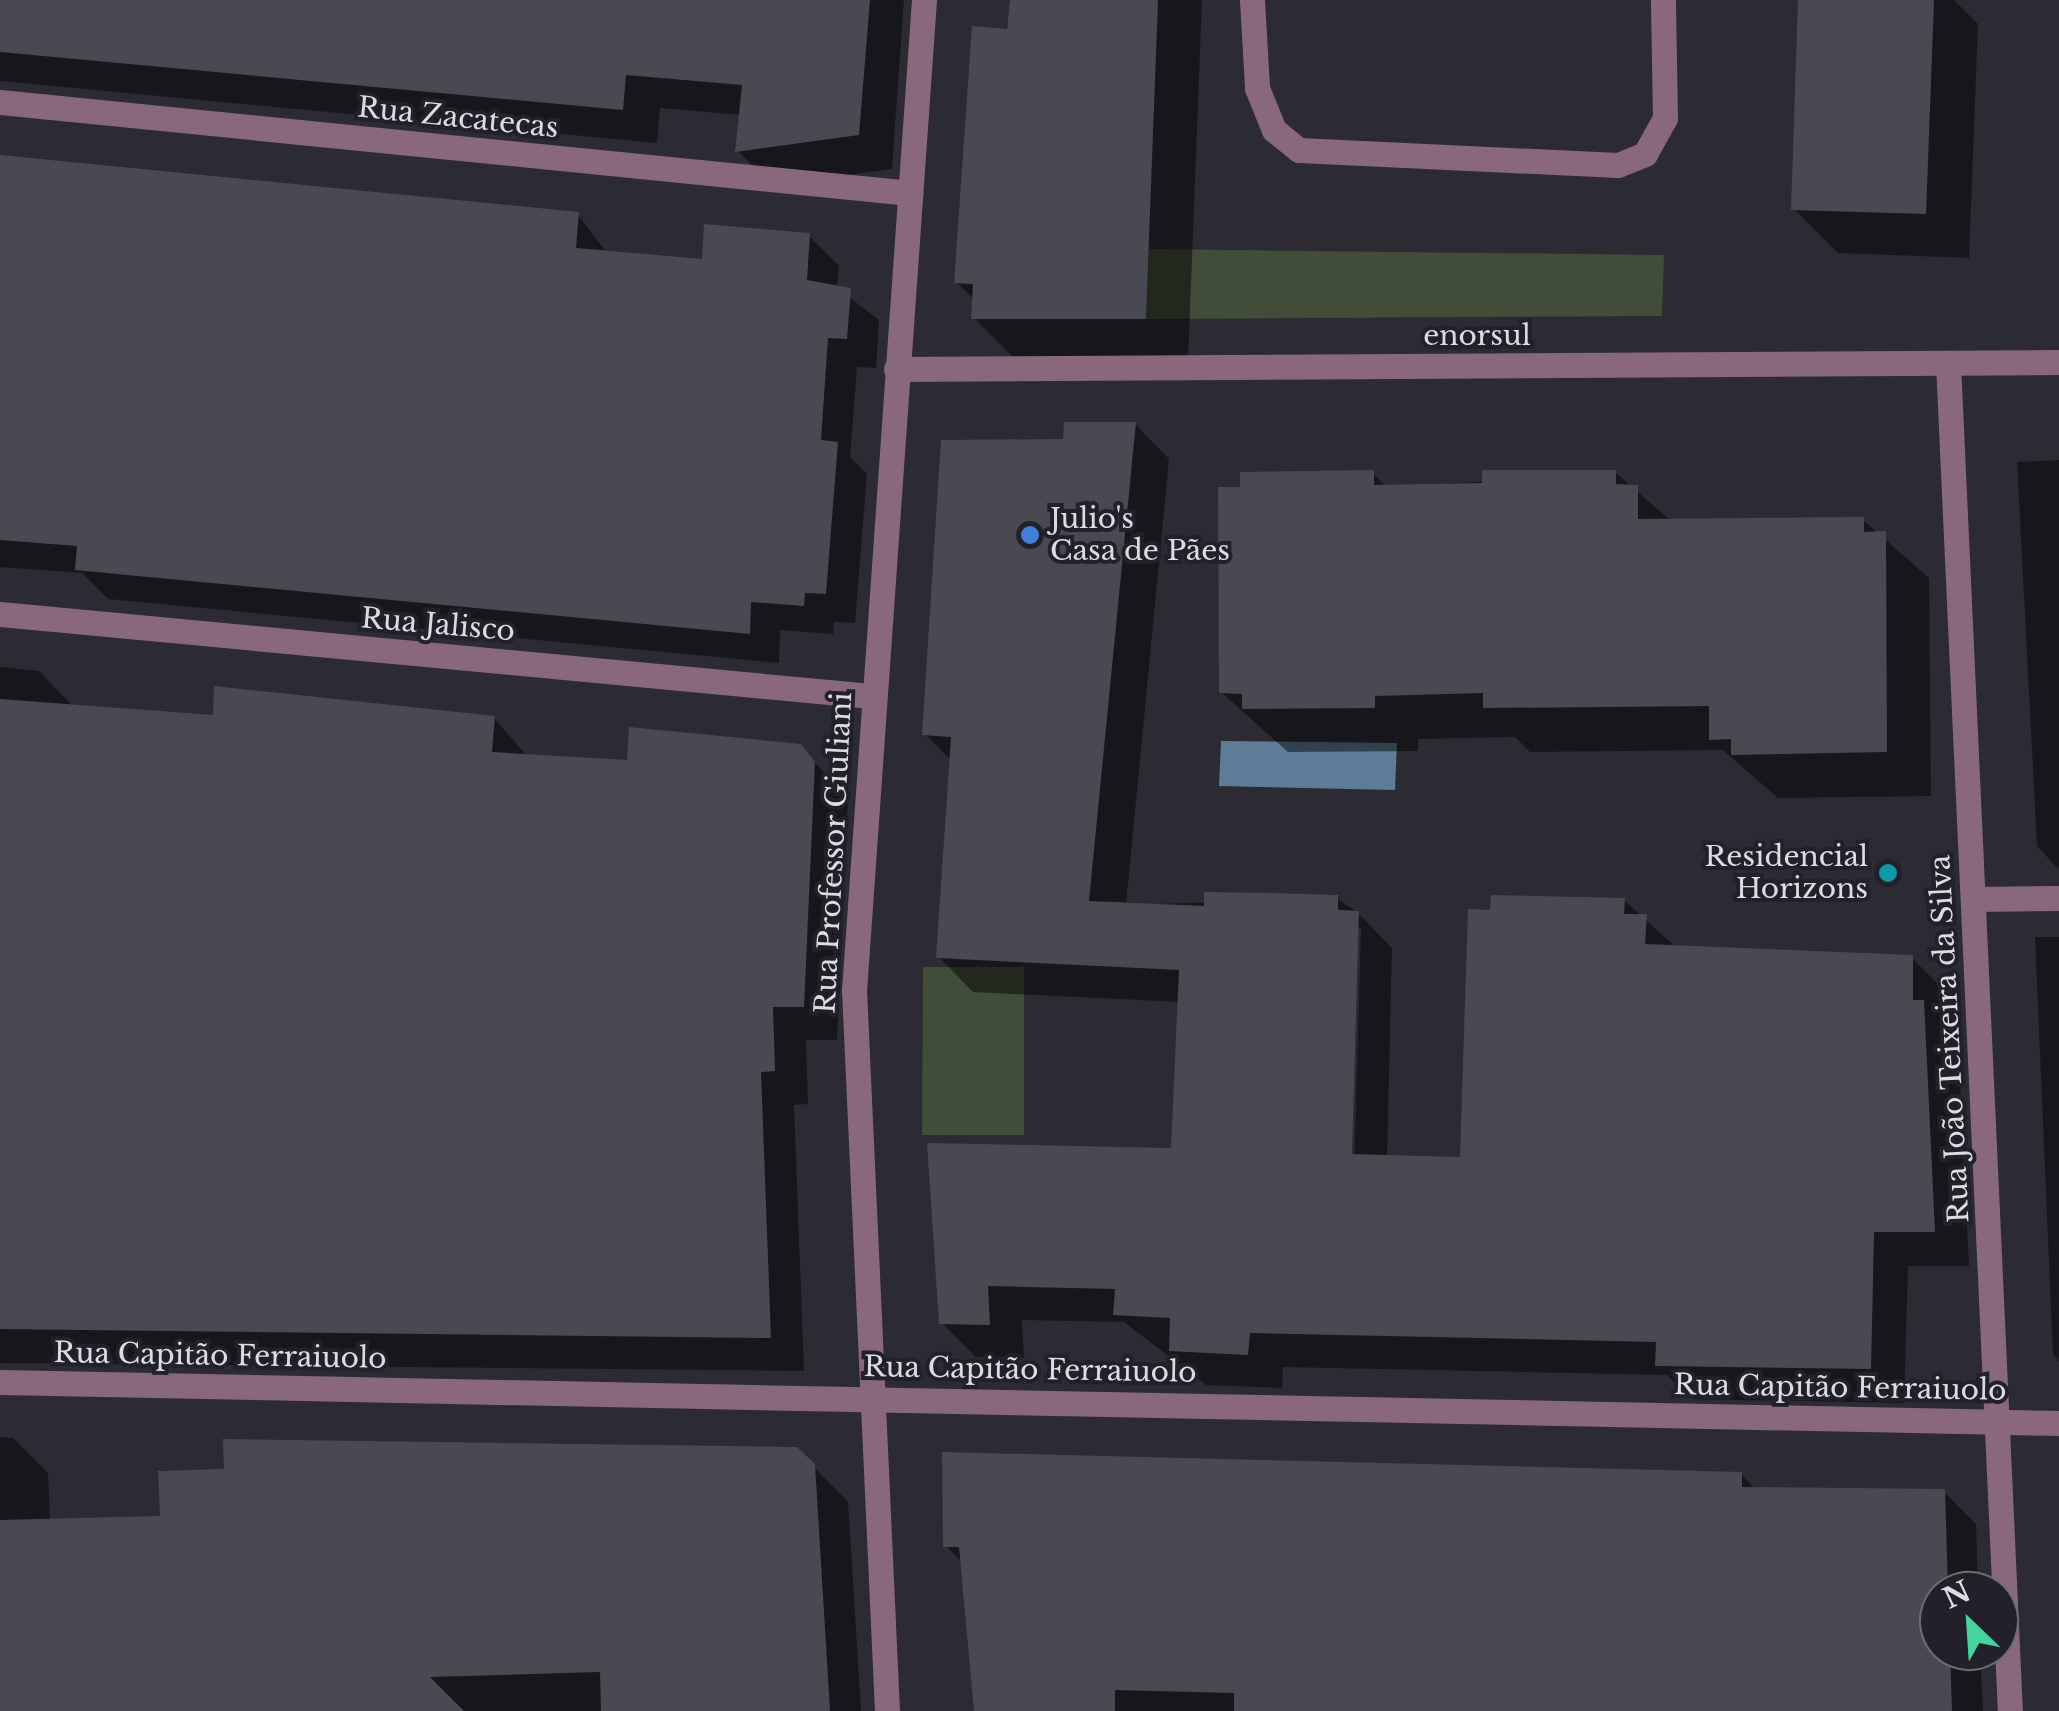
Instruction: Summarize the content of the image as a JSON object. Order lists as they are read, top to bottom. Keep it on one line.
{"streets":{"street":["Rua Zacatecas","enorsul","Rua Jalisco","Rua Professor Giuliani","Rua João Teixeira da Silva","Rua Capitão Ferraiuolo"]},"crossings":[["Rua Zacatecas","Rua Professor Giuliani"],["enorsul","Rua Professor Giuliani"],["enorsul","Rua João Teixeira da Silva"],["Rua Jalisco","Rua Professor Giuliani"],["Rua Professor Giuliani","Rua Capitão Ferraiuolo"],["Rua João Teixeira da Silva","Rua Capitão Ferraiuolo"]],"places":["Julio's Casa de Pães","Residencial Horizons"],"north":"top left"}
